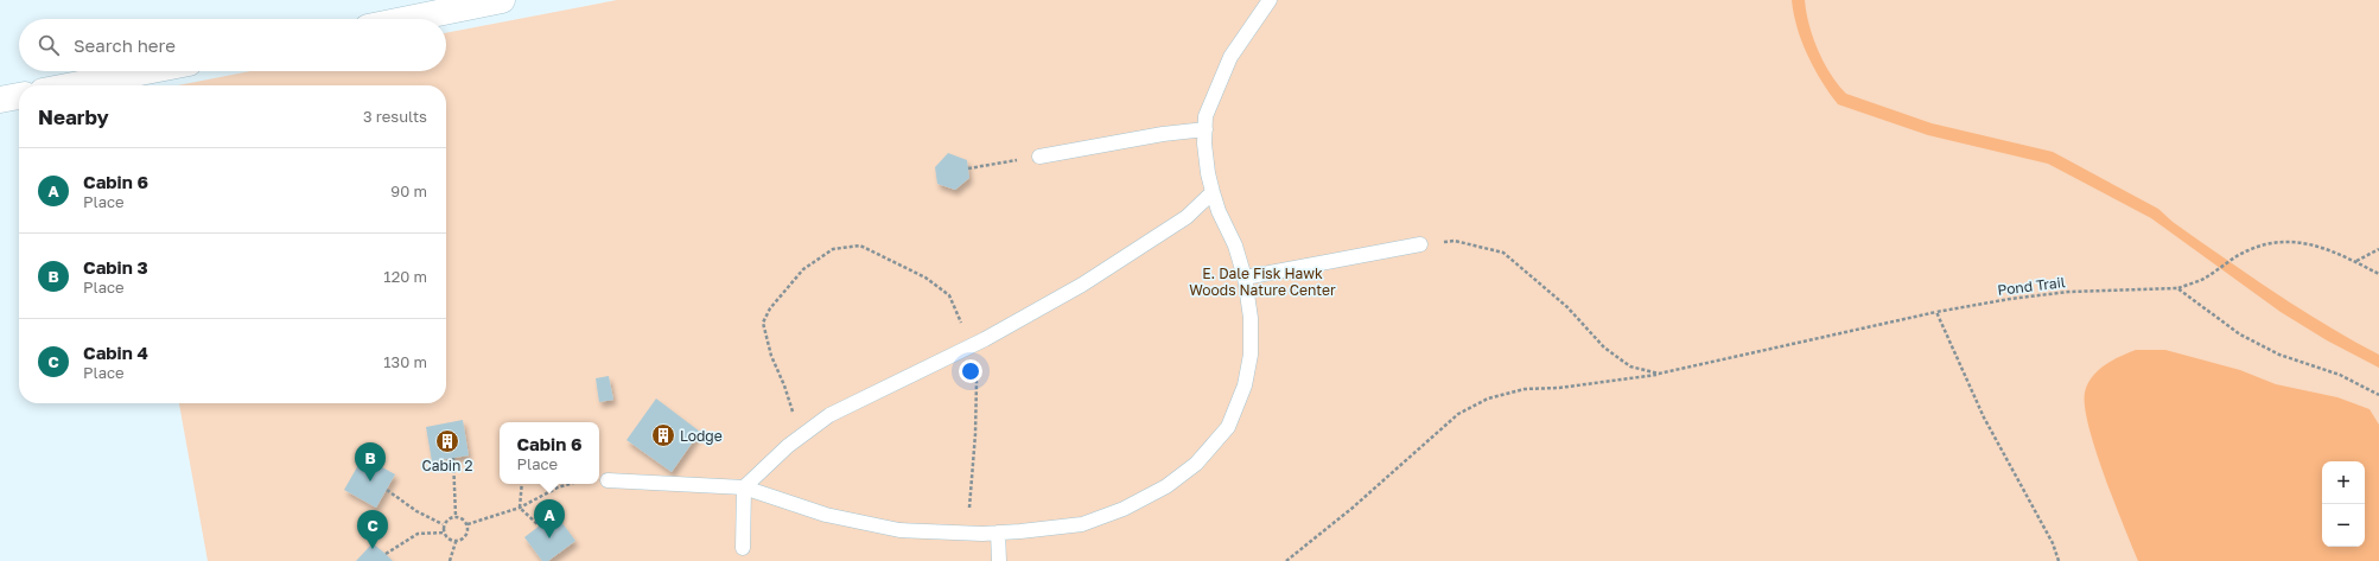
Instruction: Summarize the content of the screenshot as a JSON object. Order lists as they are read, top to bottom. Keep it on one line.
{"streets":{"path":["Pond Trail"]},"parks":["E. Dale Fisk Hawk Woods Nature Center"],"places":{"building":["Lodge","Cabin 2"]},"page":{"search":"Search here","heading":["Nearby","3 results"],"list":[{"mark":"A","name":"Cabin 6","note":"Place","value":"90 m"},{"mark":"B","name":"Cabin 3","note":"Place","value":"120 m"},{"mark":"C","name":"Cabin 4","note":"Place","value":"130 m"}],"popup":["Cabin 6","Place"],"pins":["B","A","C"],"map_buttons":["+","−"]}}
